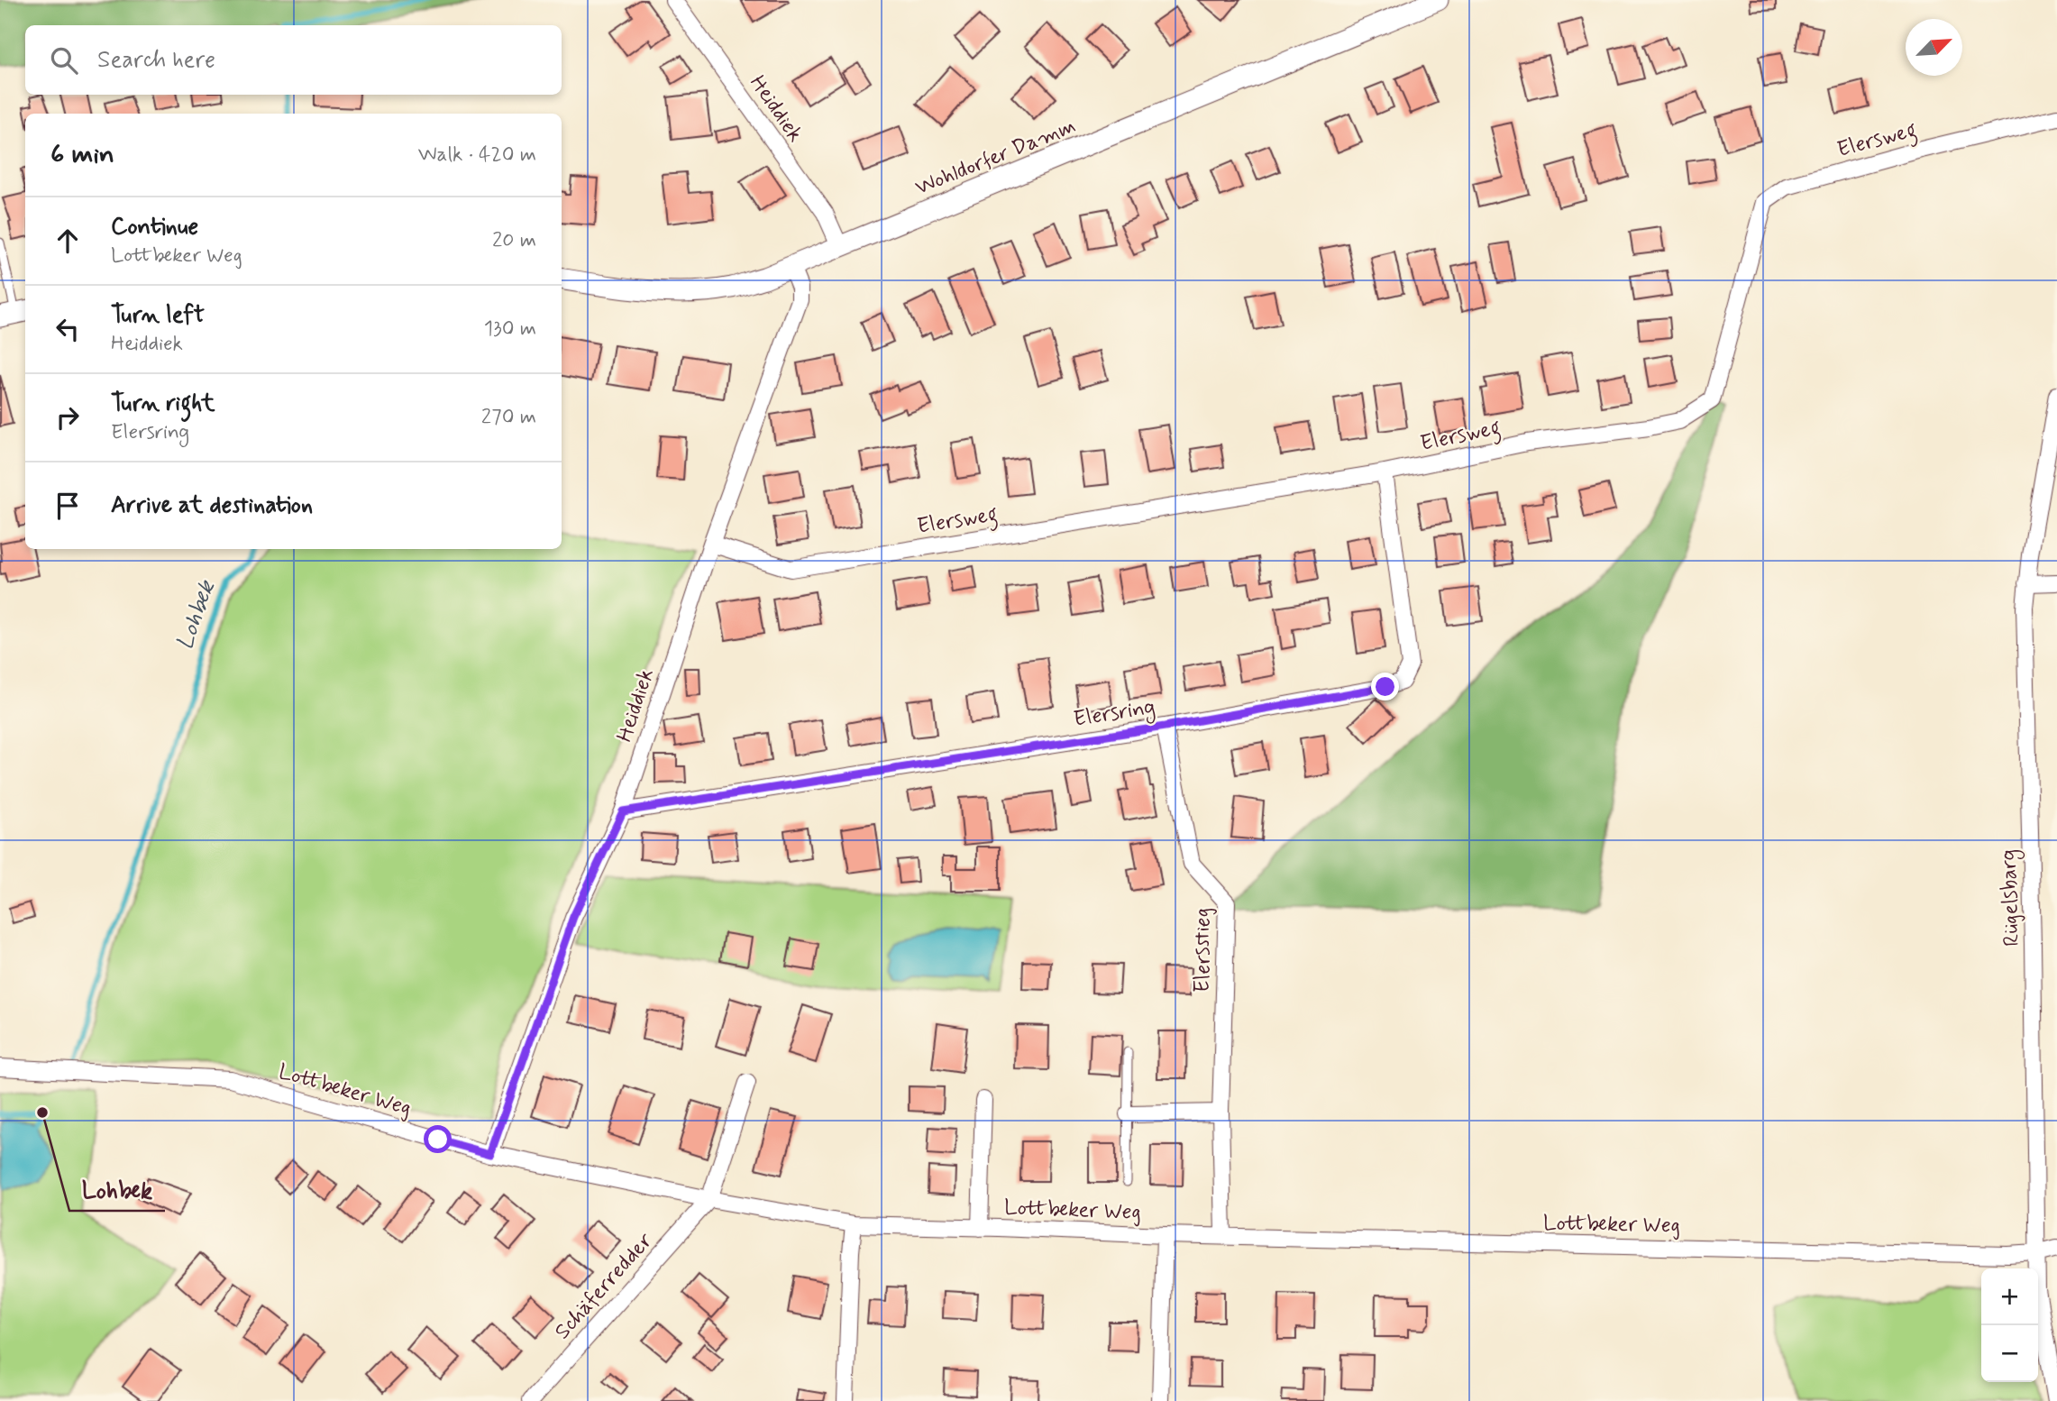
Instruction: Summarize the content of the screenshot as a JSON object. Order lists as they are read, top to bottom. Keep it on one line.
{"streets":{"street":["Heiddiek","Elersweg","Wohldorfer Damm","Elersring","Rügelsbarg","Elersstieg","Lottbeker Weg","Schäferredder"]},"crossings":[["Heiddiek","Elersweg"],["Heiddiek","Wohldorfer Damm"],["Heiddiek","Elersring"],["Heiddiek","Lottbeker Weg"],["Elersweg","Elersring"],["Elersring","Elersstieg"],["Rügelsbarg","Lottbeker Weg"],["Elersstieg","Lottbeker Weg"],["Lottbeker Weg","Schäferredder"]],"water":["Lohbek"],"places":["Lohbek"],"north":"top right","page":{"search":"Search here","heading":["6 min","Walk · 420 m"],"list":[["Continue","Lottbeker Weg","20 m"],["Turn left","Heiddiek","130 m"],["Turn right","Elersring","270 m"],"Arrive at destination"],"map_buttons":["+","−"]}}
